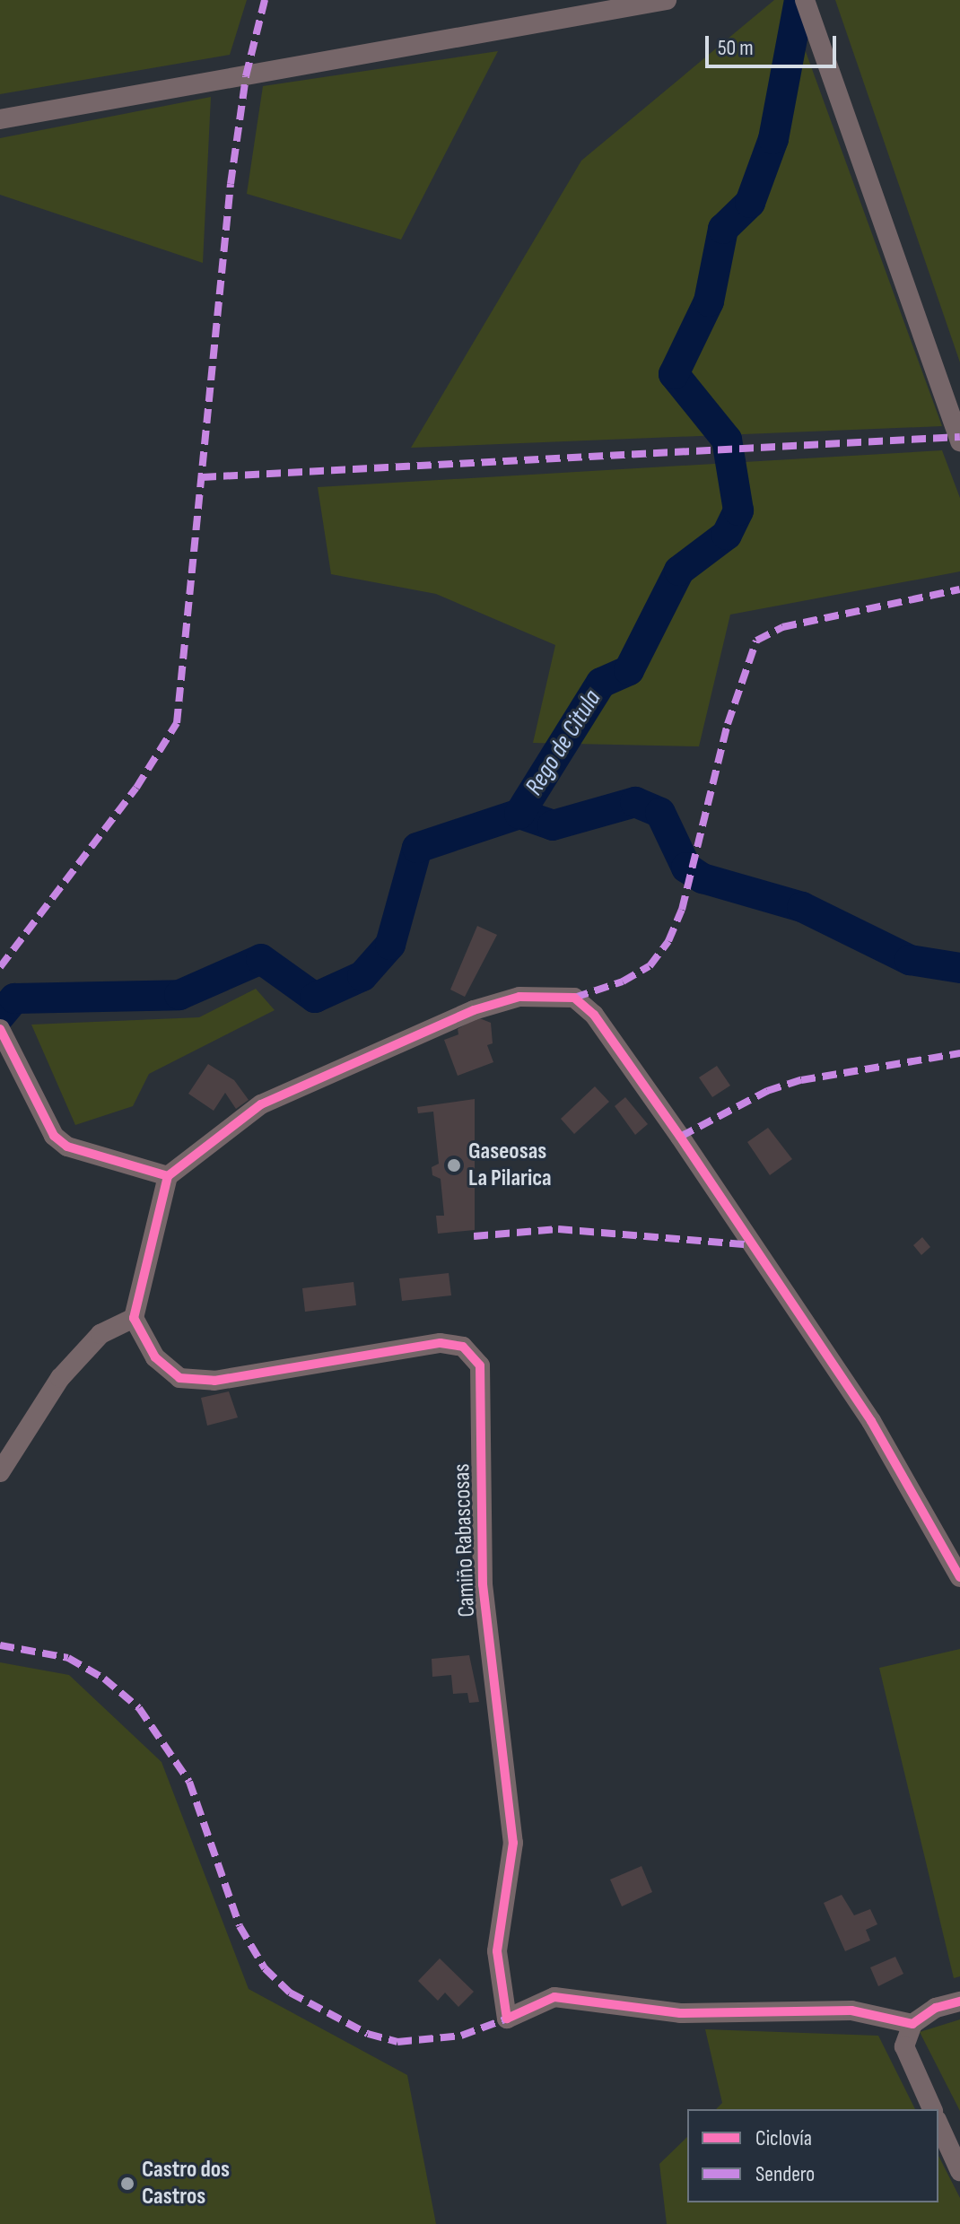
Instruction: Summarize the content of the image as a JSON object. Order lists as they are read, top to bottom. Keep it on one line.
{"streets":{"street":["Camiño Rabascosas"]},"water":["Rego de Citula"],"places":["Gaseosas La Pilarica","Castro dos Castros"],"legend":["Ciclovía","Sendero"],"scale_bar":"50 m"}
